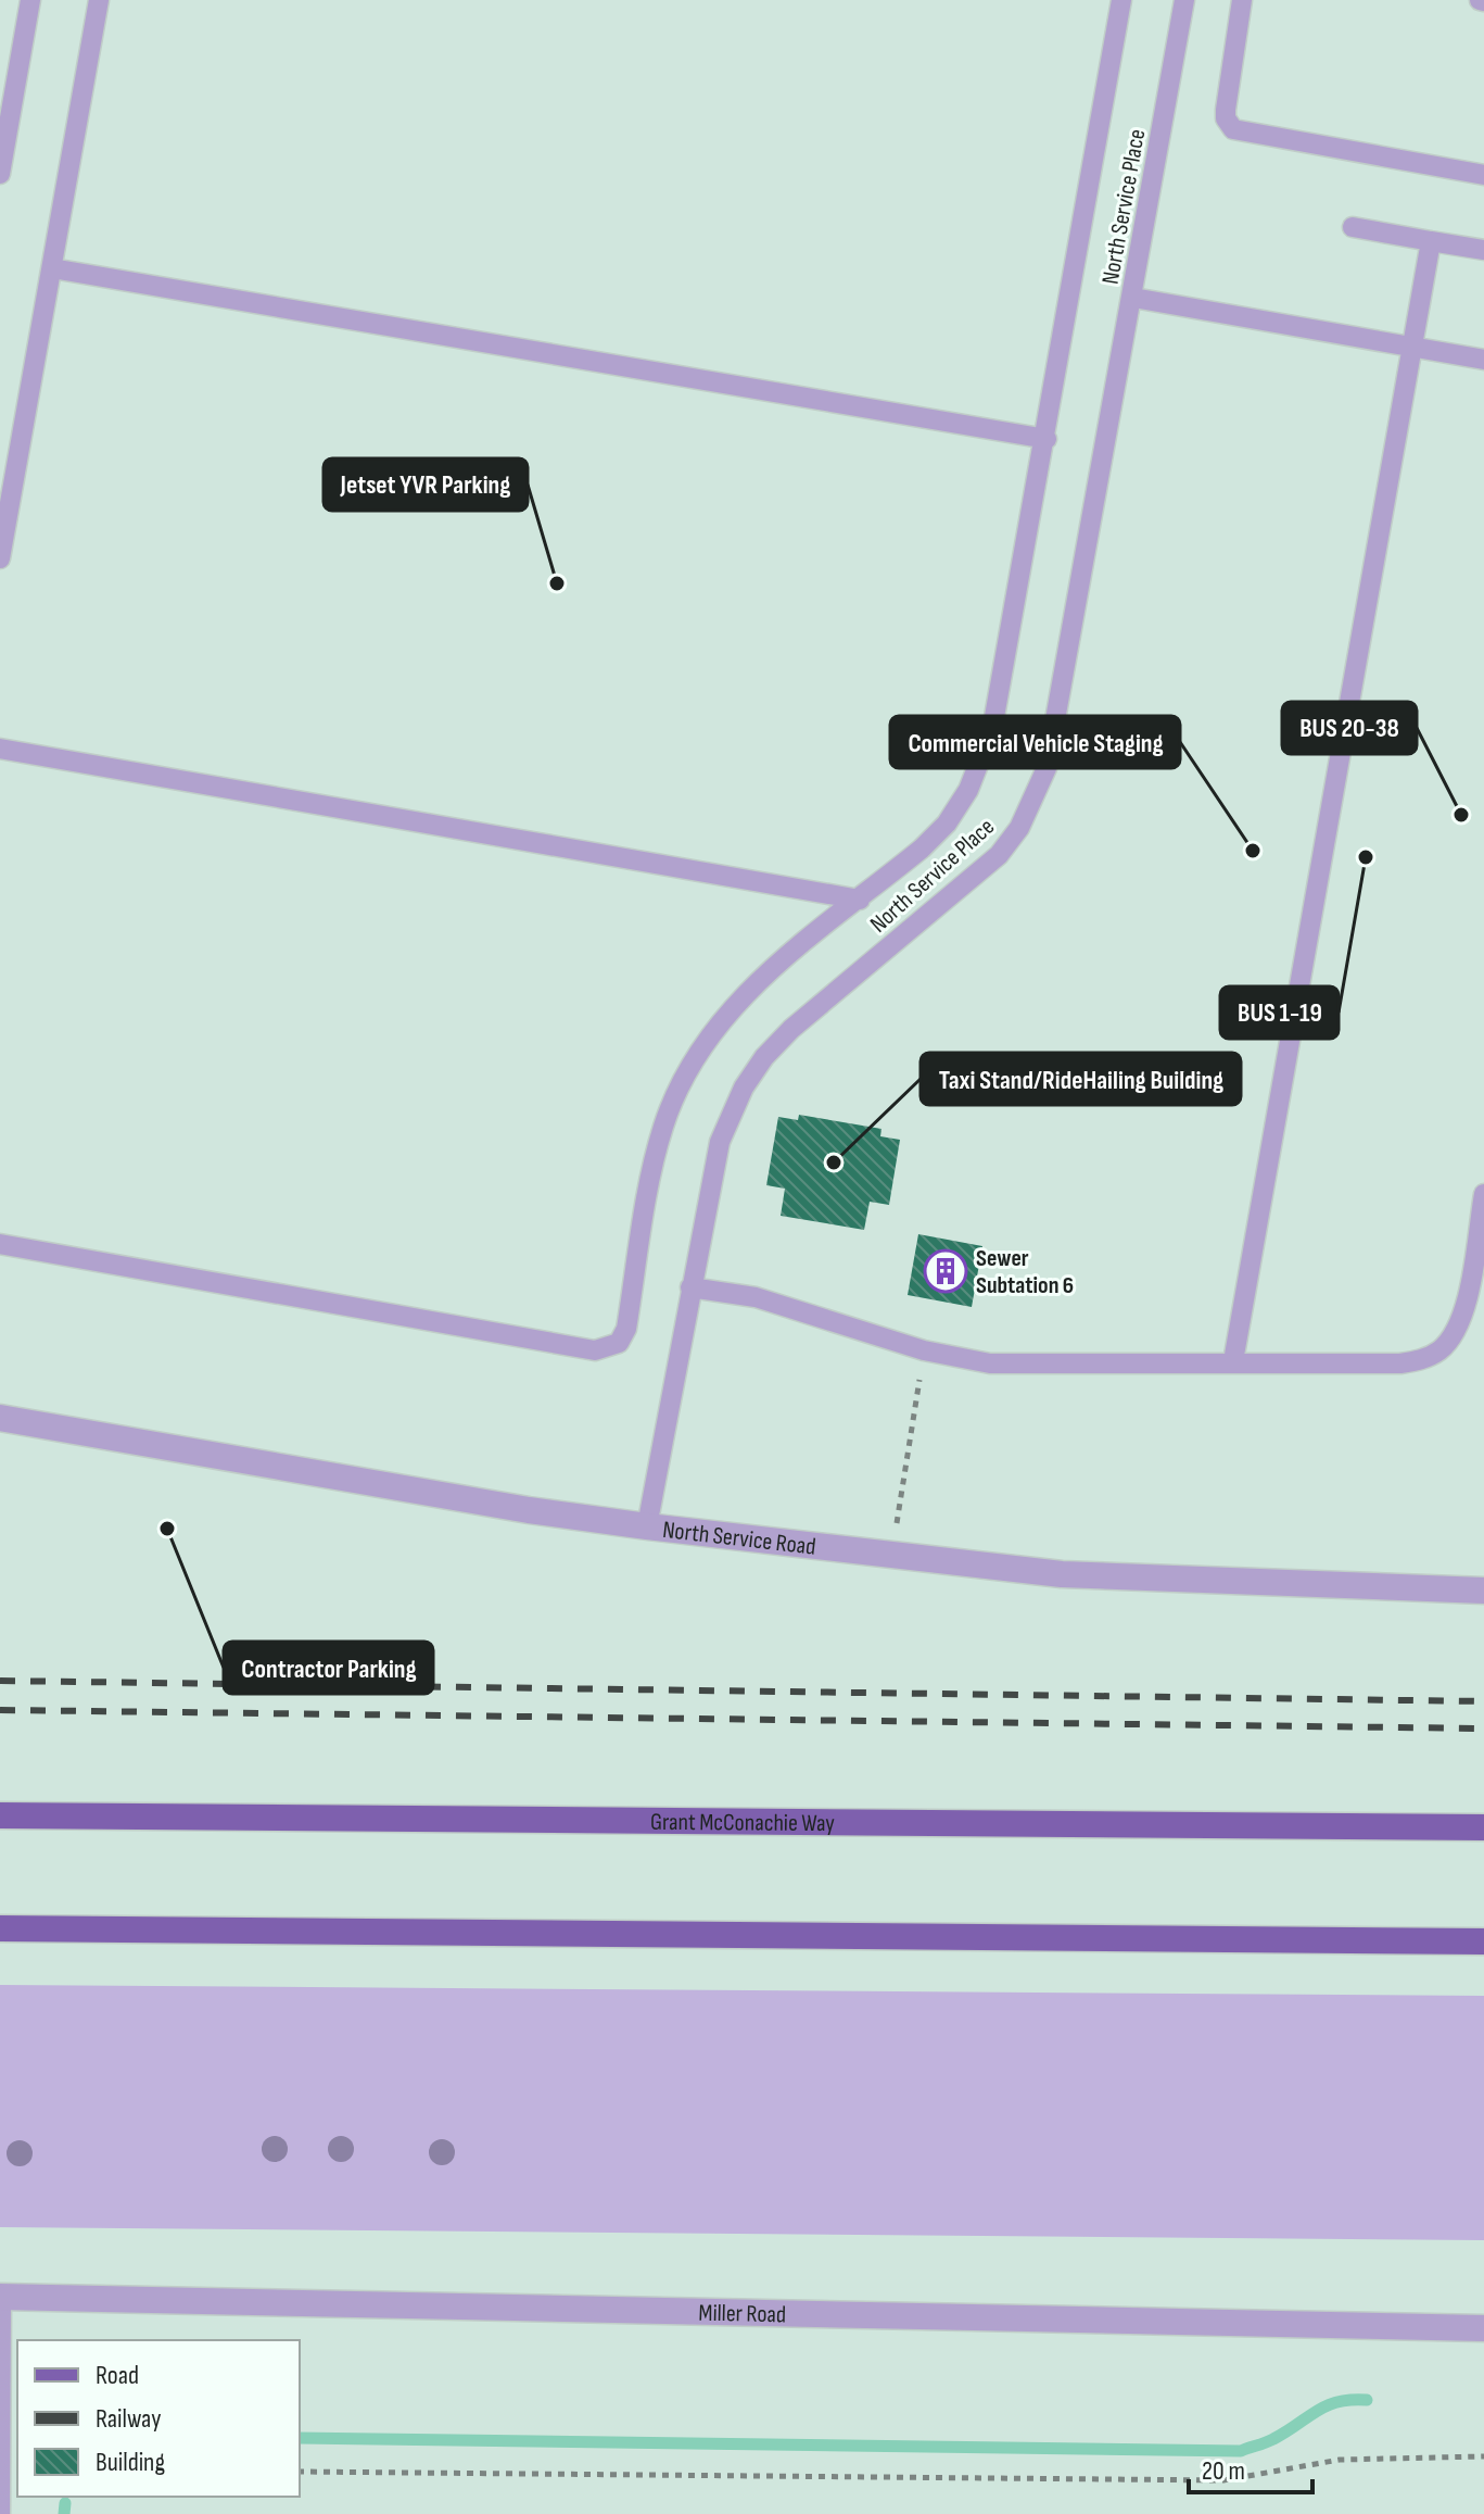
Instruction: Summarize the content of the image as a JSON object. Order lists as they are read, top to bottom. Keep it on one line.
{"streets":{"main road":["Grant McConachie Way"],"street":["North Service Road","Miller Road"],"lane":["North Service Place"]},"crossings":[["North Service Place","North Service Road"]],"places":{"other":["Jetset YVR Parking","BUS 20-38","Commercial Vehicle Staging","BUS 1-19","Taxi Stand/RideHailing Building","Contractor Parking"],"building":["Sewer Subtation 6"]},"legend":["Road","Railway","Building"],"scale_bar":"20 m"}
